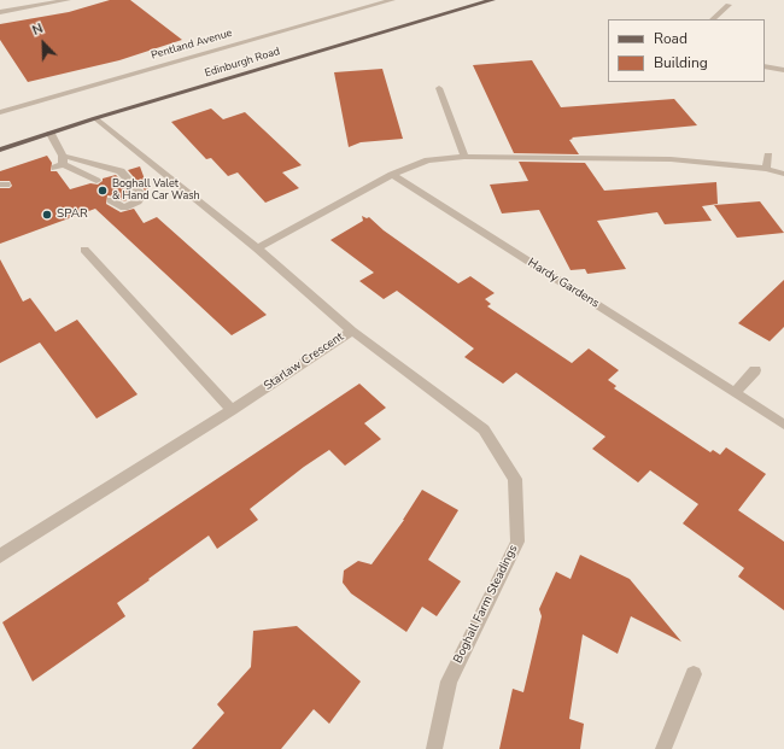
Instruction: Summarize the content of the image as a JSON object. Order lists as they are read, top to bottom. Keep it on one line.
{"streets":{"main road":["Edinburgh Road"],"street":["Pentland Avenue","Hardy Gardens","Starlaw Crescent","Boghall Farm Steadings"]},"crossings":[["Edinburgh Road","Starlaw Crescent"],["Starlaw Crescent","Boghall Farm Steadings"]],"places":["Boghall Valet & Hand Car Wash","SPAR"],"legend":["Road","Building"],"north":"top left"}
